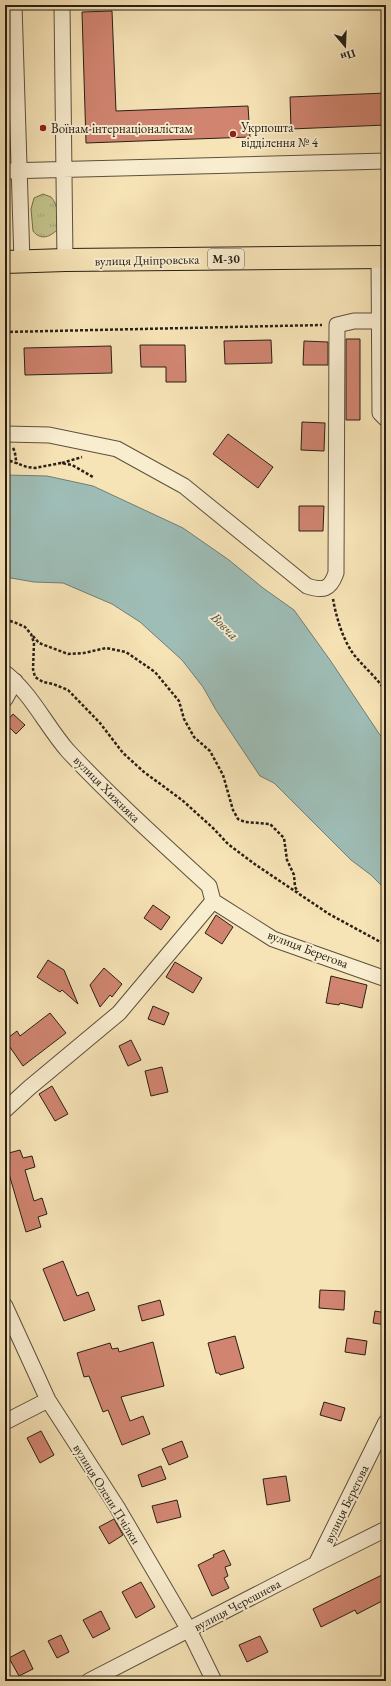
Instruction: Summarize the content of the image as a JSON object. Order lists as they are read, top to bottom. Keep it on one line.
{"streets":{"highway":["М-30","вулиця Дніпровська"],"street":["вулиця Хижняка","вулиця Берегова","вулиця Олени Пчілки","вулиця Черешнева"]},"crossings":[["вулиця Хижняка","вулиця Берегова"],["вулиця Берегова","вулиця Черешнева"],["вулиця Олени Пчілки","вулиця Черешнева"]],"water":["Вовча"],"places":["Воїнам-інтернаціоналістам","Укрпошта відділення № 4"],"north":"bottom"}
